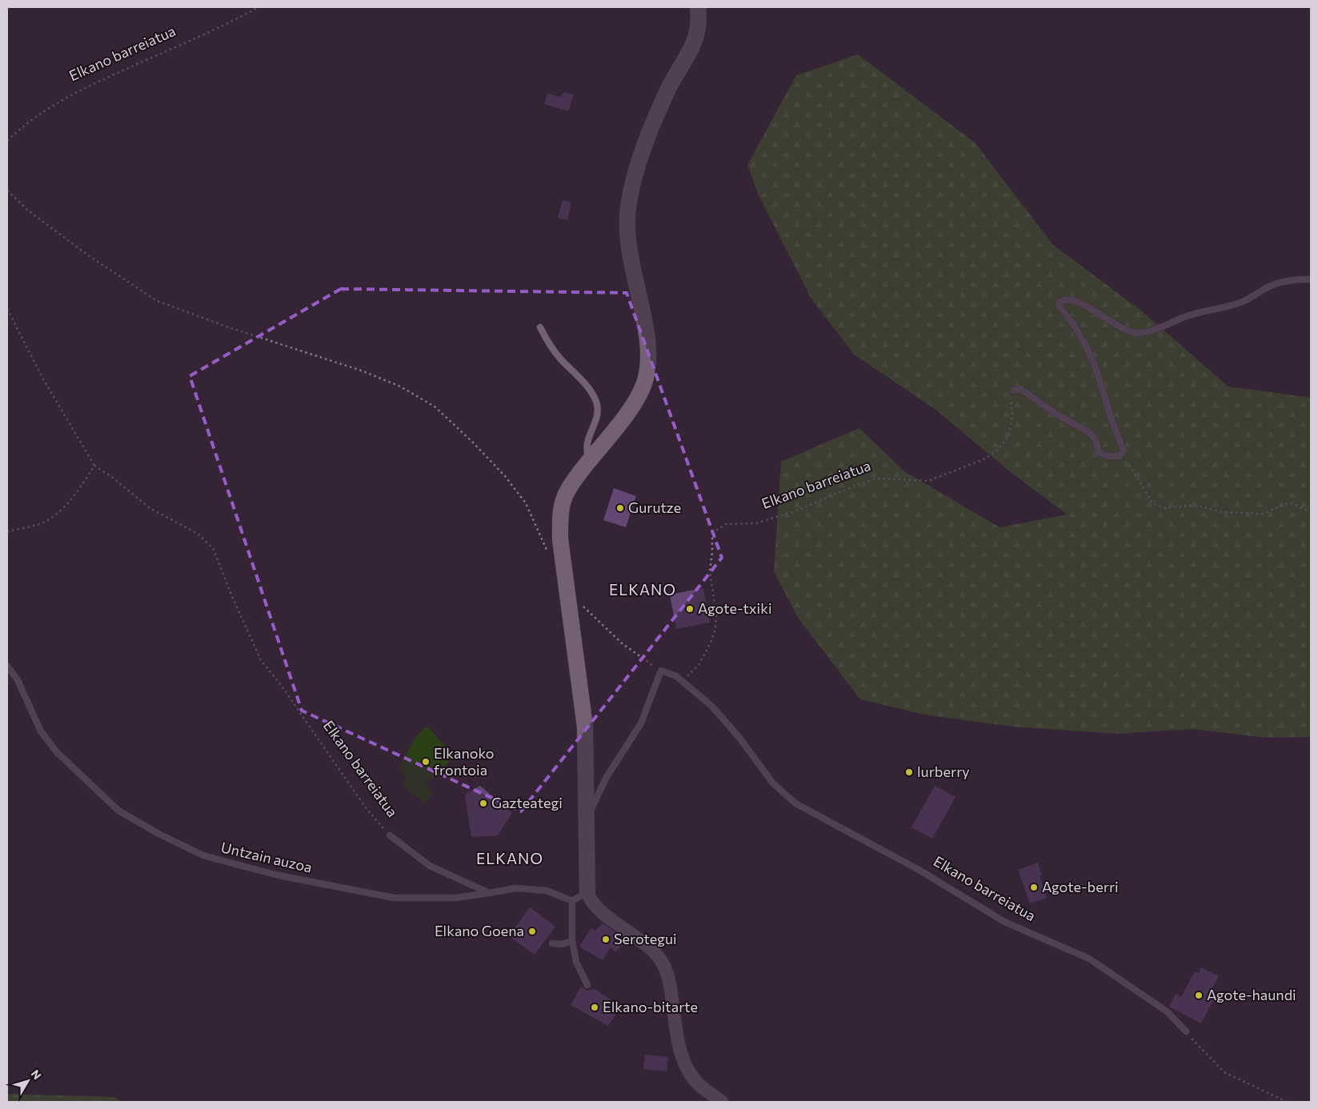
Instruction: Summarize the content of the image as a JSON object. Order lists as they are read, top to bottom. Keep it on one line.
{"streets":{"lane":["Elkano barreiatua","Untzain auzoa"]},"crossings":[["Elkano barreiatua","Untzain auzoa"]],"districts":["ELKANO","ELKANO"],"places":["Gurutze","Agote-txiki","Elkanoko frontoia","lurberry","Gazteategi","Agote-berri","Elkano Goena","Serotegui","Agote-haundi","Elkano-bitarte"],"north":"top right"}
